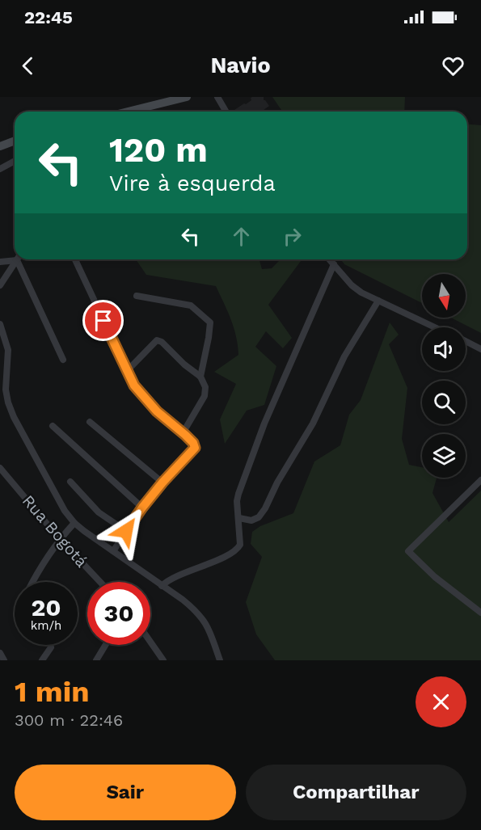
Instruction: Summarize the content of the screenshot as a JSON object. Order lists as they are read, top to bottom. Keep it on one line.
{"streets":{"street":["Rua Bogotá"]},"north":"bottom","page":{"status":"22:45","header":"Navio","turn":["120 m","Vire à esquerda"],"speed":"20 km/h","limit":"30","heading":["1 min","300 m · 22:46"],"buttons":["Sair","Compartilhar"]}}
